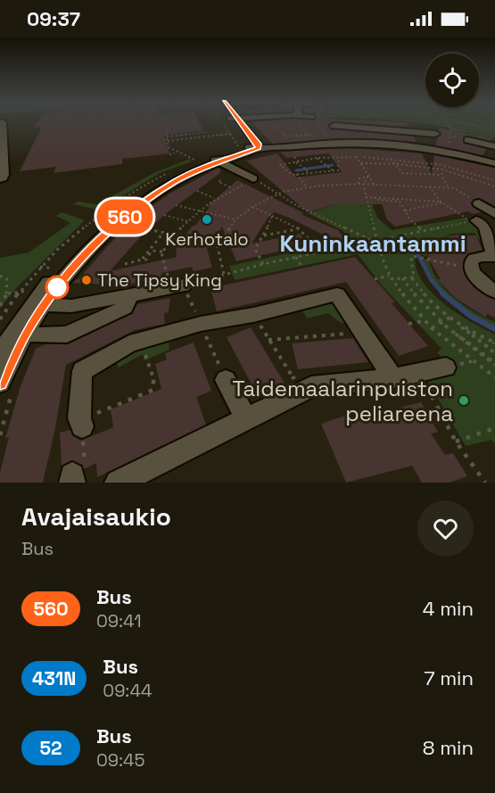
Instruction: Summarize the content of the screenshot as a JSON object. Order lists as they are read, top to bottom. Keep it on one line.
{"districts":["Kuninkaantammi"],"places":["Kerhotalo","The Tipsy King","Taidemaalarinpuiston peliareena"],"lines":["bus line 560"],"page":{"status":"09:37","on_map":"560","heading":["Avajaisaukio","Bus"],"list":[{"mark":"560","name":"Bus","note":"09:41","value":"4 min"},{"mark":"431N","name":"Bus","note":"09:44","value":"7 min"},{"mark":"52","name":"Bus","note":"09:45","value":"8 min"}]}}
